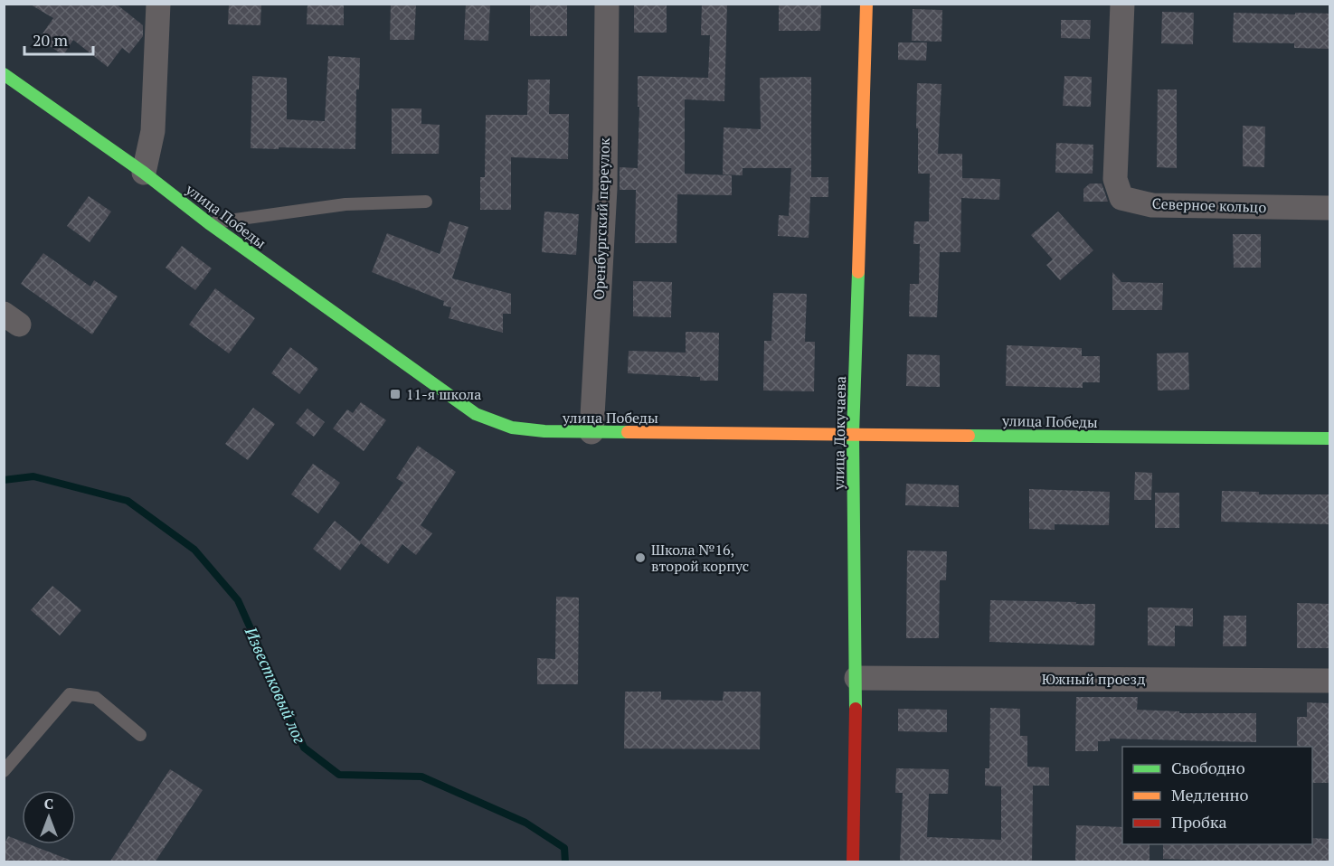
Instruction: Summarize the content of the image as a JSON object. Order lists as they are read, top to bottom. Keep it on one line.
{"streets":{"street":["Северное кольцо","улица Победы","Оренбургский переулок","улица Докучаева","Южный проезд"]},"crossings":[["улица Победы","Оренбургский переулок"],["улица Победы","улица Докучаева"],["улица Докучаева","Южный проезд"]],"water":["Известковый лог"],"places":{"transit":["11-я школа"],"other":["Школа №16, второй корпус"]},"legend":["Свободно","Медленно","Пробка"],"scale_bar":"20 m","north":"top"}
